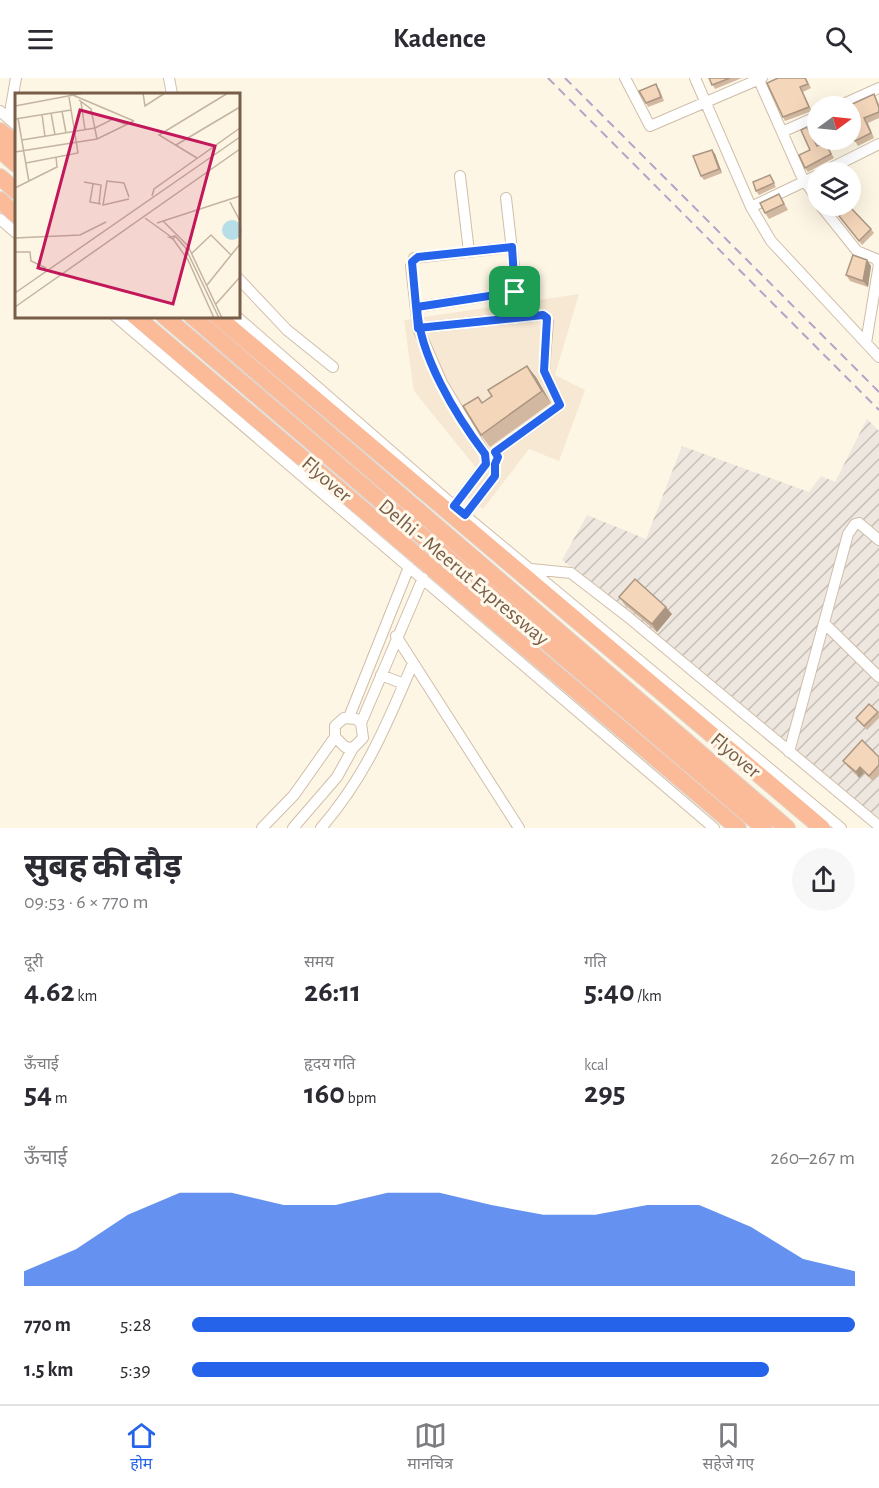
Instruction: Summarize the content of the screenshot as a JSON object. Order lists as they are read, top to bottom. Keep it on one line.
{"streets":{"highway":["Flyover","Delhi - Meerut Expressway"]},"north":"right","page":{"header":"Kadence","heading":["सुबह की दौड़","09:53 · 6 × 770 m"],"stats":[["दूरी","4.62 km"],["समय","26:11"],["गति","5:40 /km"],["ऊँचाई","54 m"],["हृदय गति","160 bpm"],["kcal","295"]],"chart":["ऊँचाई","260–267 m"],"list":[{"name":"770 m","note":"5:28"},{"name":"1.5 km","note":"5:39"}],"tabs":["होम","मानचित्र","सहेजे गए"]}}
